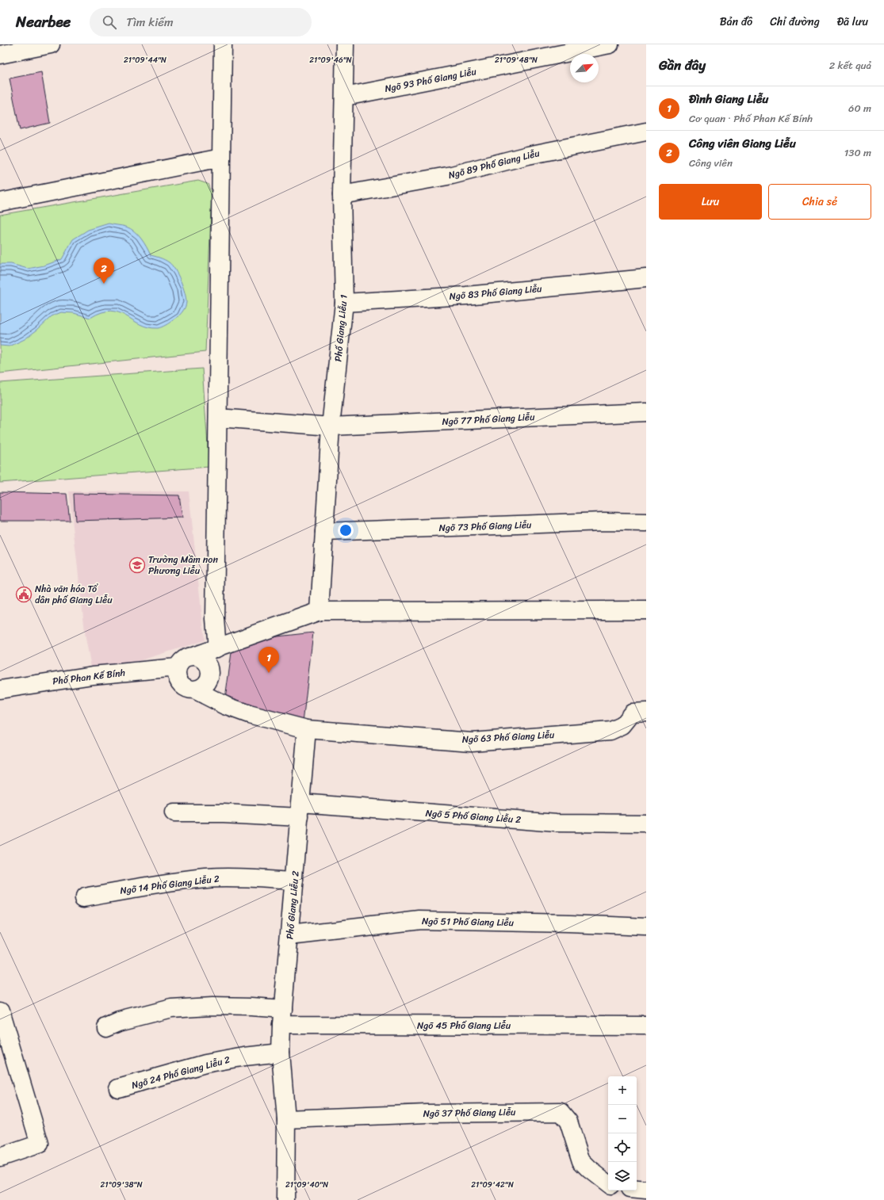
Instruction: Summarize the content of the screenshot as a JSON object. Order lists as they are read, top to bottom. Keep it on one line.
{"streets":{"street":["Ngõ 93 Phố Giang Liễu","Ngõ 89 Phố Giang Liễu","Ngõ 83 Phố Giang Liễu","Phố Giang Liễu 1","Ngõ 77 Phố Giang Liễu","Ngõ 73 Phố Giang Liễu","Phố Phan Kế Bính","Ngõ 63 Phố Giang Liễu","Ngõ 5 Phố Giang Liễu 2","Ngõ 14 Phố Giang Liễu 2","Phố Giang Liễu 2","Ngõ 51 Phố Giang Liễu","Ngõ 45 Phố Giang Liễu","Ngõ 24 Phố Giang Liễu 2","Ngõ 37 Phố Giang Liễu"]},"crossings":[["Ngõ 93 Phố Giang Liễu","Phố Giang Liễu 1"],["Ngõ 89 Phố Giang Liễu","Phố Giang Liễu 1"],["Ngõ 83 Phố Giang Liễu","Phố Giang Liễu 1"],["Phố Giang Liễu 1","Ngõ 77 Phố Giang Liễu"],["Phố Giang Liễu 1","Ngõ 73 Phố Giang Liễu"],["Ngõ 63 Phố Giang Liễu","Phố Giang Liễu 2"],["Ngõ 5 Phố Giang Liễu 2","Phố Giang Liễu 2"],["Ngõ 14 Phố Giang Liễu 2","Phố Giang Liễu 2"],["Phố Giang Liễu 2","Ngõ 51 Phố Giang Liễu"],["Phố Giang Liễu 2","Ngõ 45 Phố Giang Liễu"],["Phố Giang Liễu 2","Ngõ 24 Phố Giang Liễu 2"],["Phố Giang Liễu 2","Ngõ 37 Phố Giang Liễu"]],"places":{"school or university":["Trường Mầm non Phương Liễu"],"public building":["Nhà văn hóa Tổ dân phố Giang Liễu"]},"north":"top right","page":{"header":"Nearbee","search":"Tìm kiếm","nav":["Bản đồ","Chỉ đường","Đã lưu"],"heading":["Gần đây","2 kết quả"],"list":[{"mark":"1","name":"Đình Giang Liễu","note":"Cơ quan · Phố Phan Kế Bính","value":"60 m"},{"mark":"2","name":"Công viên Giang Liễu","note":"Công viên","value":"130 m"}],"buttons":["Lưu","Chia sẻ"],"pins":["2","1"],"map_buttons":["+","−"]},"coordinates":["21°09'44\"N","21°09'46\"N","21°09'48\"N","21°09'38\"N","21°09'40\"N","21°09'42\"N"]}
